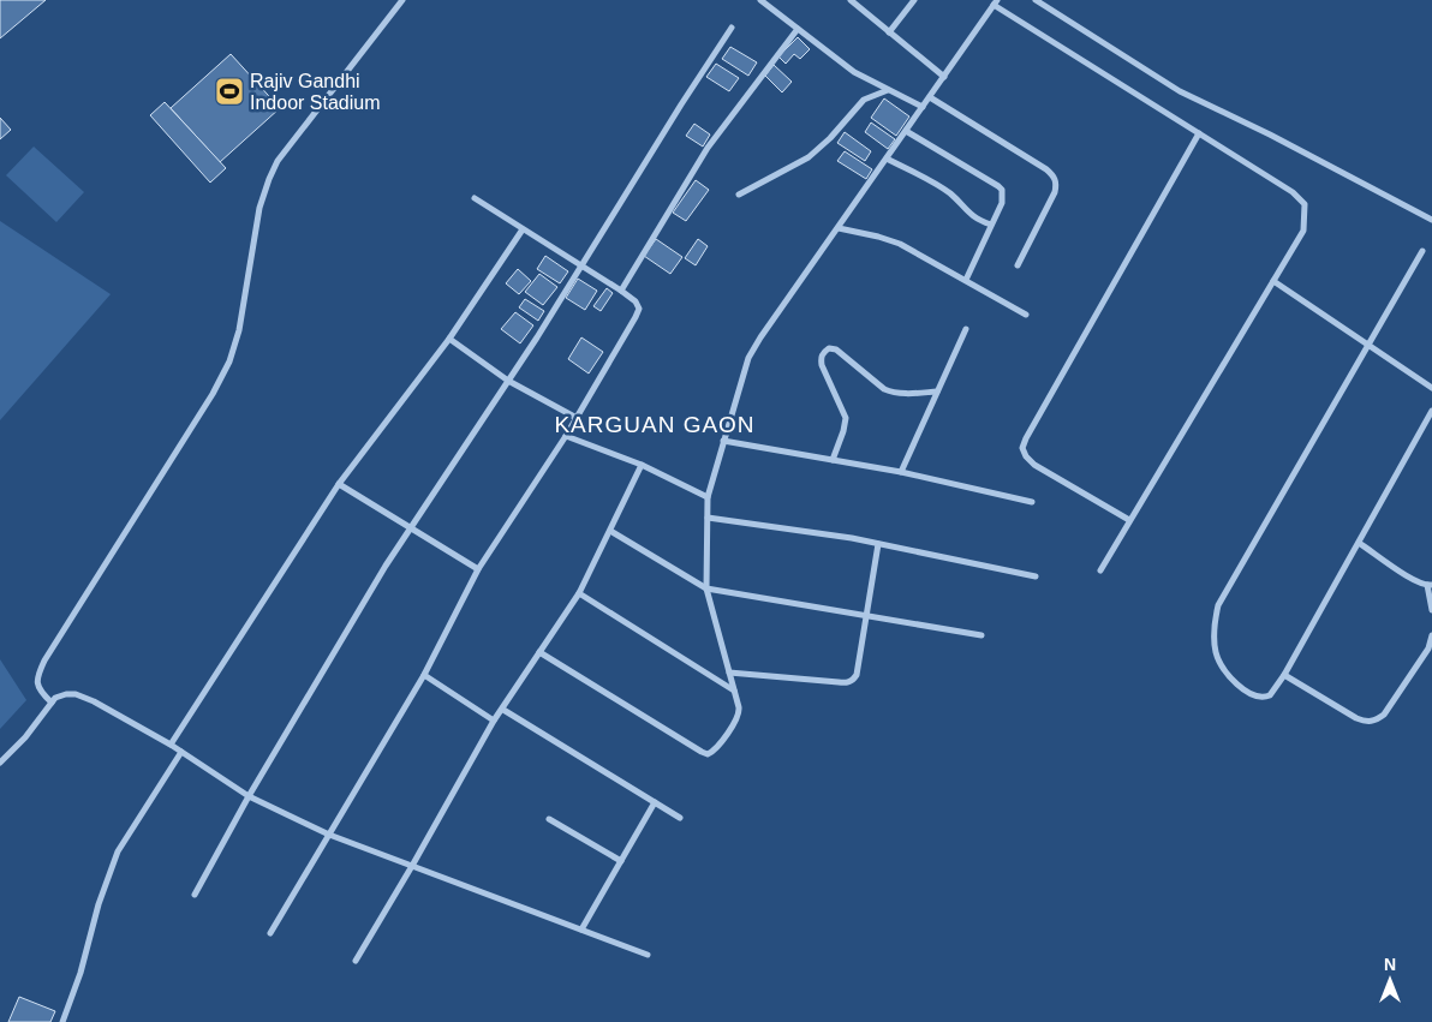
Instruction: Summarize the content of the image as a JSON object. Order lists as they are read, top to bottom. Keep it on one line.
{"districts":["KARGUAN GAON"],"places":{"sports":["Rajiv Gandhi Indoor Stadium"]},"north":"top"}
